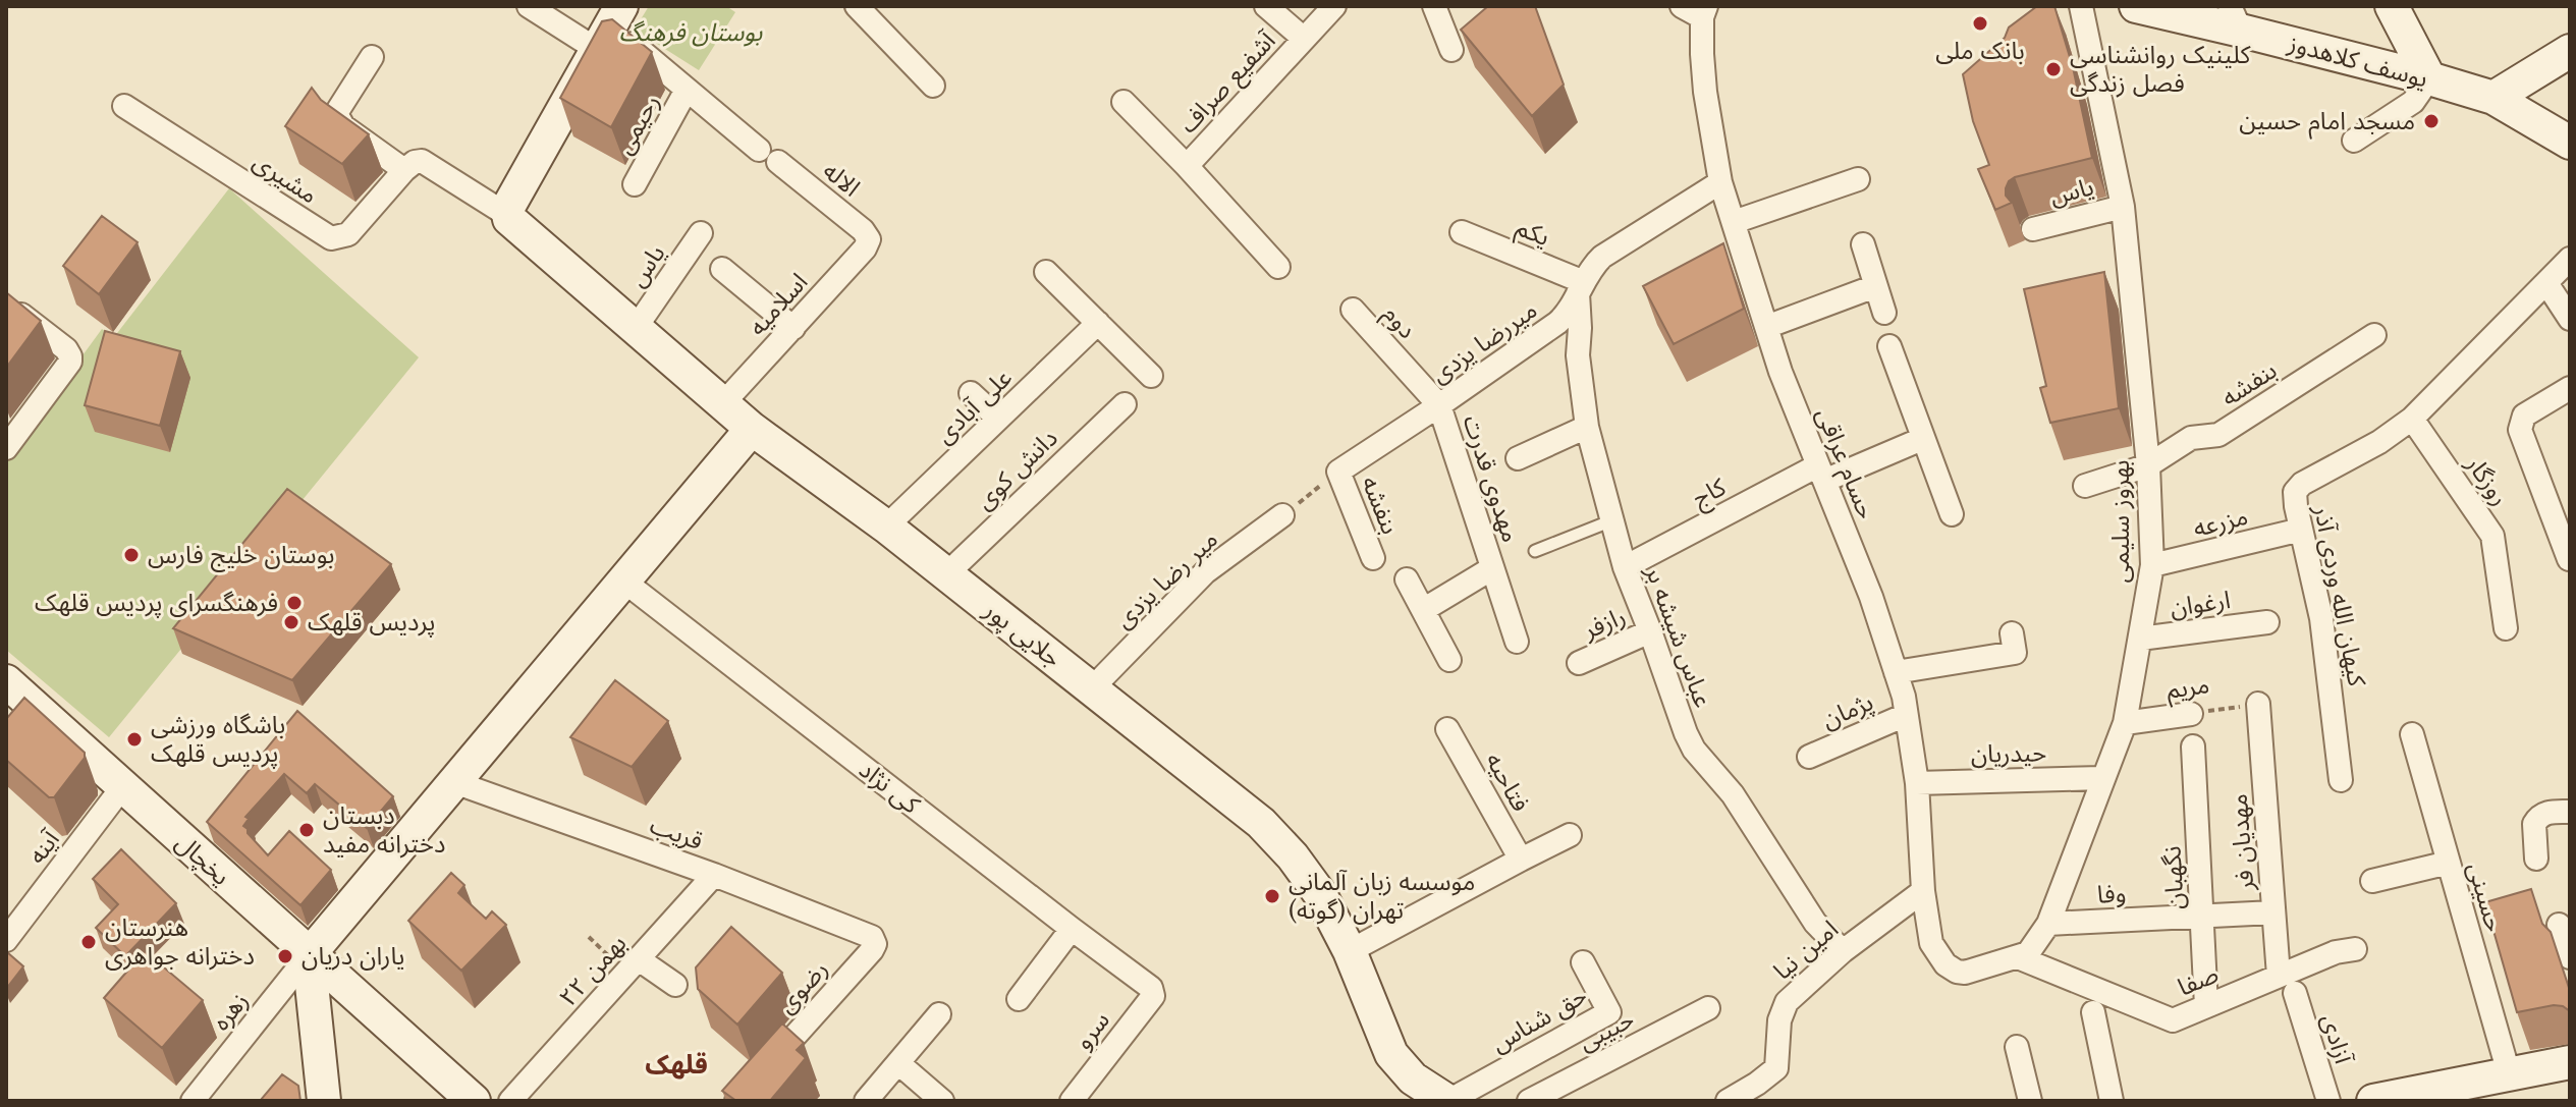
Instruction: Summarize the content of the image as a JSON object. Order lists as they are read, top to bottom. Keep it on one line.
{"streets":{"street":["یوسف کلاهدوز","آشفیع صراف","رحیمی","مشیری","الاله","یاس","یکم","اسلامیه","دوم","میررضا یزدی","بنفشه","علی آبادی","حسام عراقی","دانش کوی","مهدوی قدرت","روزگار","کاج","بهروز سلیمی","مزرعه","میر رضا یزدی","کیهان الله وردی آذر","ارغوان","رازفر","جلایی پور","عباس شیشه بر","مریم","پژمان","حیدریان","فتاحیه","کی نژاد","قریب","مهدیان فر","آینه","یخچال","نگهبان","وفا","حسینی","امین نیا","۲۲ بهمن","صفا","رضوی","زهره","حق شناس","سرو","حبیبی","آزادی"]},"crossings":[["رحیمی","الاله"],["الاله","اسلامیه"],["یاس","بهروز سلیمی"],["یاس","جلایی پور"],["یکم","میررضا یزدی"],["یکم","عباس شیشه بر"],["اسلامیه","جلایی پور"],["دوم","میررضا یزدی"],["دوم","مهدوی قدرت"],["میررضا یزدی","بنفشه"],["میررضا یزدی","حسام عراقی"],["میررضا یزدی","مهدوی قدرت"],["میررضا یزدی","عباس شیشه بر"],["بنفشه","بهروز سلیمی"],["علی آبادی","جلایی پور"],["حسام عراقی","کاج"],["حسام عراقی","بهروز سلیمی"],["حسام عراقی","پژمان"],["حسام عراقی","حیدریان"],["حسام عراقی","امین نیا"],["دانش کوی","جلایی پور"],["روزگار","کیهان الله وردی آذر"],["کاج","عباس شیشه بر"],["بهروز سلیمی","مزرعه"],["بهروز سلیمی","ارغوان"],["بهروز سلیمی","مریم"],["بهروز سلیمی","حیدریان"],["بهروز سلیمی","وفا"],["بهروز سلیمی","صفا"],["مزرعه","کیهان الله وردی آذر"],["میر رضا یزدی","جلایی پور"],["رازفر","عباس شیشه بر"],["جلایی پور","حق شناس"],["عباس شیشه بر","امین نیا"],["مریم","مهدیان فر"],["کی نژاد","سرو"],["قریب","۲۲ بهمن"],["قریب","رضوی"],["مهدیان فر","وفا"],["مهدیان فر","صفا"],["آینه","یخچال"],["یخچال","زهره"],["نگهبان","وفا"],["نگهبان","صفا"]],"districts":["قلهک"],"parks":["بوستان فرهنگ"],"places":["بانک ملی","کلینیک روانشناسی فصل زندگی","مسجد امام حسین","بوستان خلیج فارس","فرهنگسرای پردیس قلهک","پردیس قلهک","باشگاه ورزشی پردیس قلهک","دبستان دخترانه مفید","موسسه زبان آلمانی تهران (گوته)","هنرستان دخترانه جواهری","یاران دریان"]}
